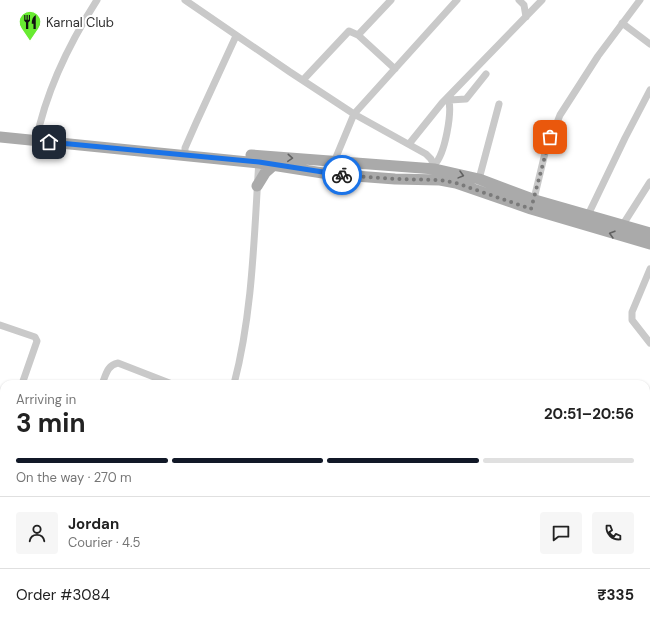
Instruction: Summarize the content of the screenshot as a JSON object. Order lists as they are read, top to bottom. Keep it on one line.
{"places":{"restaurant":["Karnal Club"]},"page":{"heading":["3 min","Arriving in","20:51–20:56"],"panel":["Jordan","Courier · 4.5","Order #3084","₹335"],"bar":"On the way · 270 m"}}
